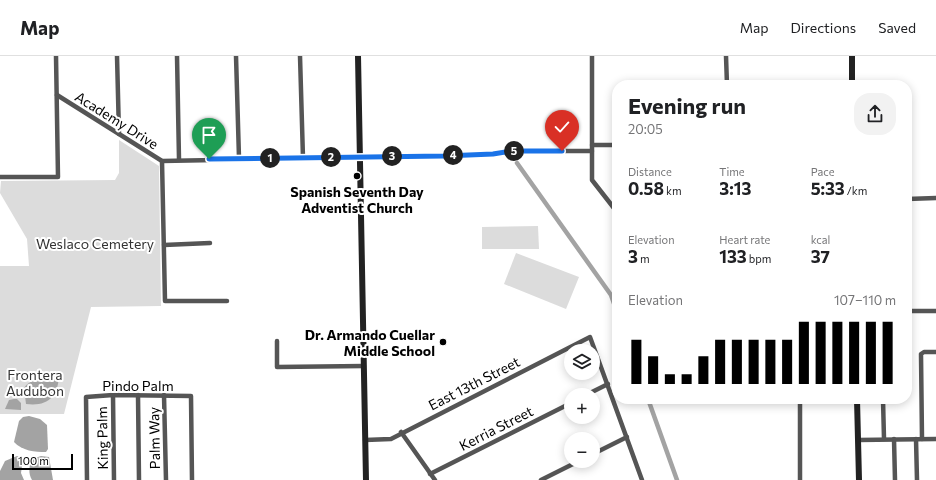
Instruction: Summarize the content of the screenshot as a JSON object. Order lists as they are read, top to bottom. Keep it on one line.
{"streets":{"street":["Academy Drive","East 13th Street","Pindo Palm","Kerria Street","King Palm","Palm Way"]},"crossings":[["Pindo Palm","King Palm"],["Pindo Palm","Palm Way"]],"parks":["Weslaco Cemetery","Frontera Audubon"],"places":["Spanish Seventh Day Adventist Church","Dr. Armando Cuellar Middle School"],"scale_bar":"100 m","page":{"header":"Map","nav":["Map","Directions","Saved"],"heading":["Evening run","20:05"],"pins":["5","4","3","2","1"],"stats":[["Distance","0.58 km"],["Time","3:13"],["Pace","5:33 /km"],["Elevation","3 m"],["Heart rate","133 bpm"],["kcal","37"]],"chart":["Elevation","107–110 m"],"map_buttons":["+","−"],"scale":"100 m"}}
